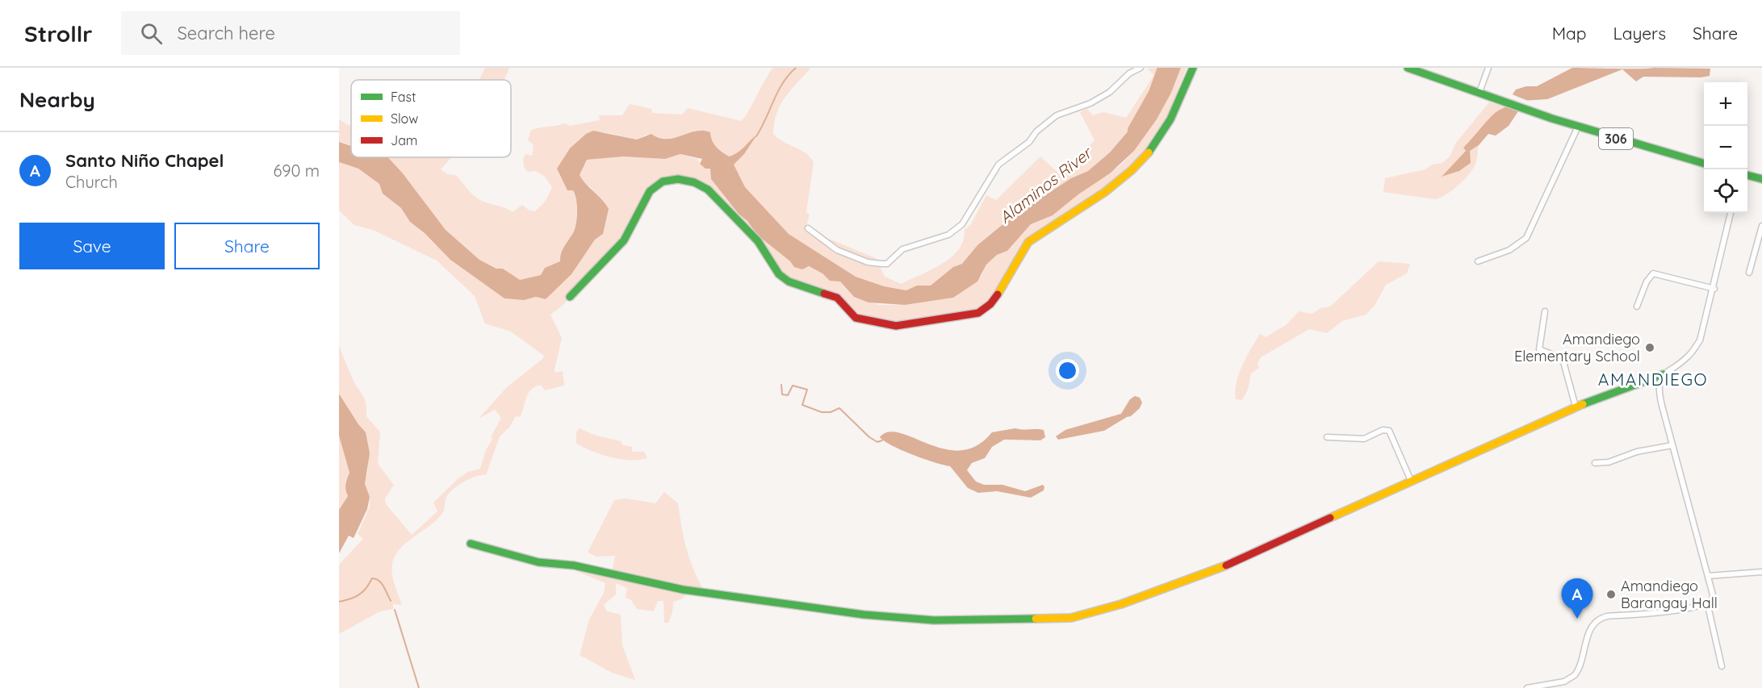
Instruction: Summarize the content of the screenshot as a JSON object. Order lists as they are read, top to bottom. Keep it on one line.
{"streets":{"street":["306"]},"districts":["AMANDIEGO"],"water":["Alaminos River"],"places":["Amandiego Elementary School","Amandiego Barangay Hall"],"legend":["Fast","Slow","Jam"],"page":{"header":"Strollr","search":"Search here","nav":["Map","Layers","Share"],"heading":"Nearby","map_buttons":["+","−"],"list":[{"mark":"A","name":"Santo Niño Chapel","note":"Church","value":"690 m"}],"buttons":["Save","Share"],"pins":"A"}}
